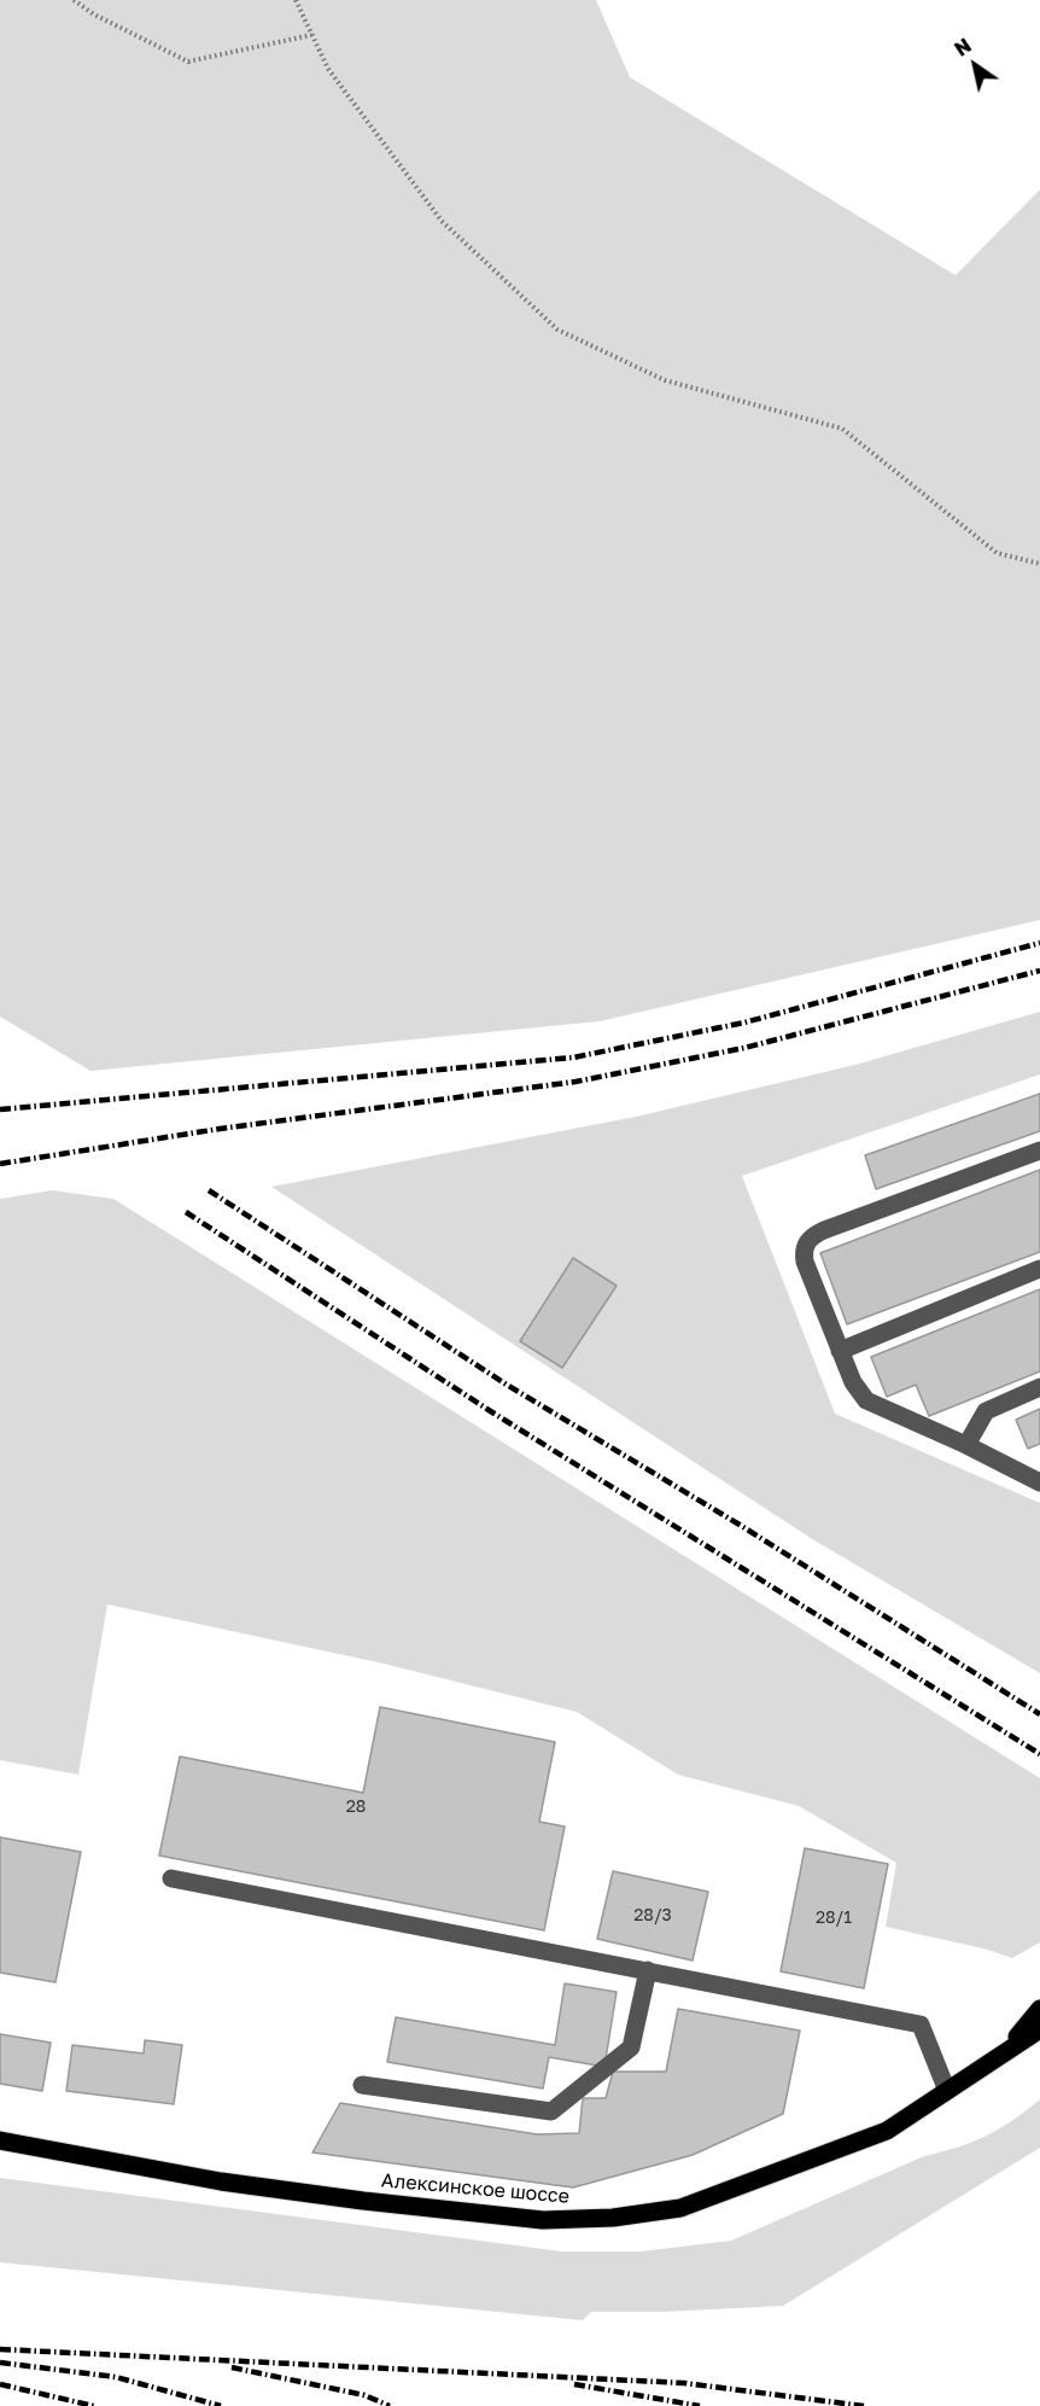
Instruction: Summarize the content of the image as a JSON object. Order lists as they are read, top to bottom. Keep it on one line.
{"streets":{"main road":["Алексинское шоссе"]},"house_numbers":["28","28/3","28/1"],"north":"top left"}
